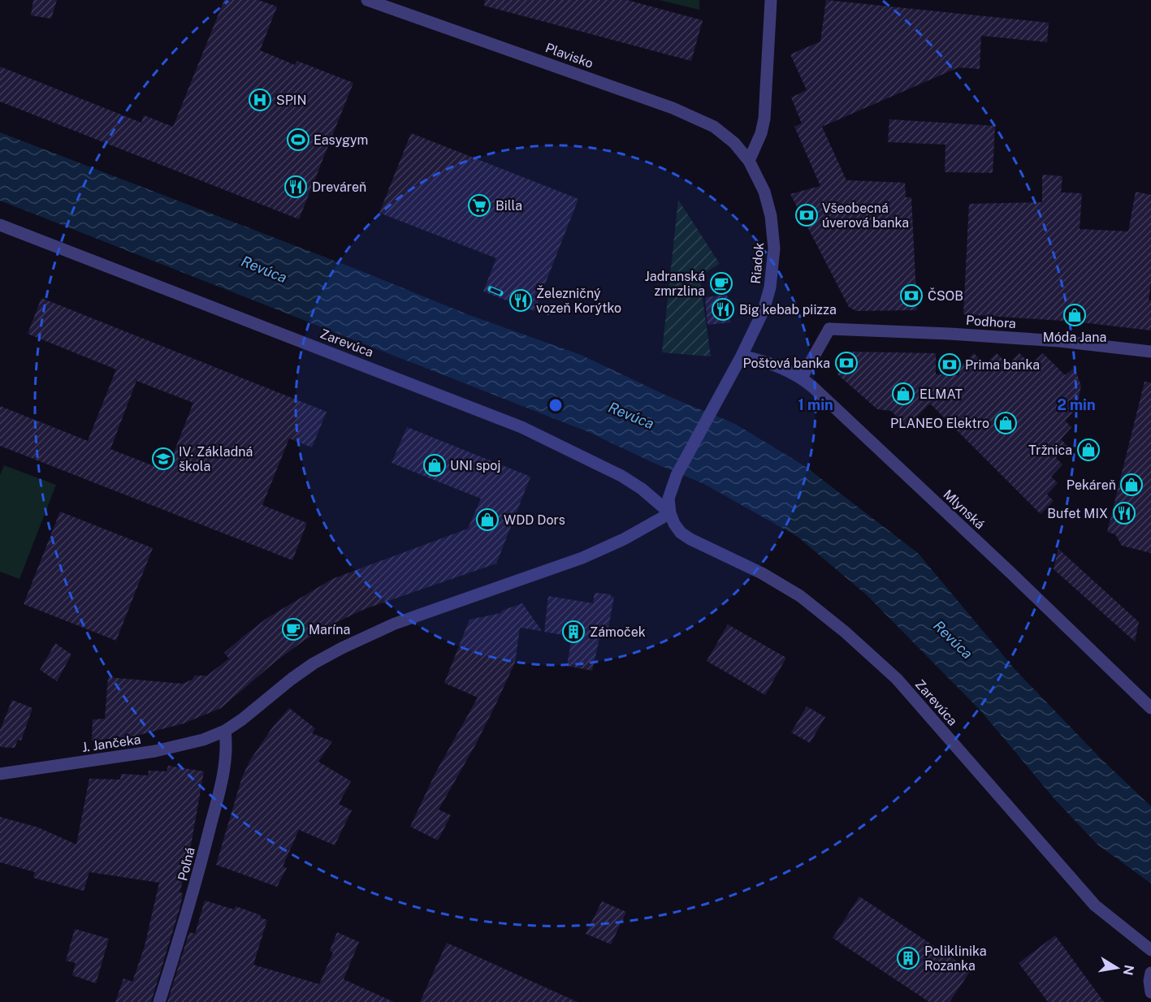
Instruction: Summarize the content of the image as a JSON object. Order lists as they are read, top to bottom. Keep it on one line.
{"streets":{"street":["Plavisko","Riadok","Podhora","Zarevúca","Mlynská","J. Jančeka","Poľná"]},"crossings":[["Plavisko","Riadok"],["Riadok","Zarevúca"],["Riadok","Mlynská"],["Podhora","Mlynská"],["J. Jančeka","Poľná"]],"water":["Revúca"],"places":{"hospital":["SPIN"],"sports":["Easygym"],"restaurant":["Dreváreň","Železničný vozeň Korýtko","Big kebab piizza","Bufet MIX"],"supermarket":["Billa"],"bank":["Všeobecná úverová banka","ČSOB","Poštová banka","Prima banka"],"cafe":["Jadranská zmrzlina","Marína"],"shop":["Móda Jana","ELMAT","PLANEO Elektro","Tržnica","UNI spoj","Pekáreň","WDD Dors"],"school or university":["IV. Základná škola"],"building":["Zámoček","Poliklinika Rozanka"]},"north":"right","rings":["1 min","2 min"]}
